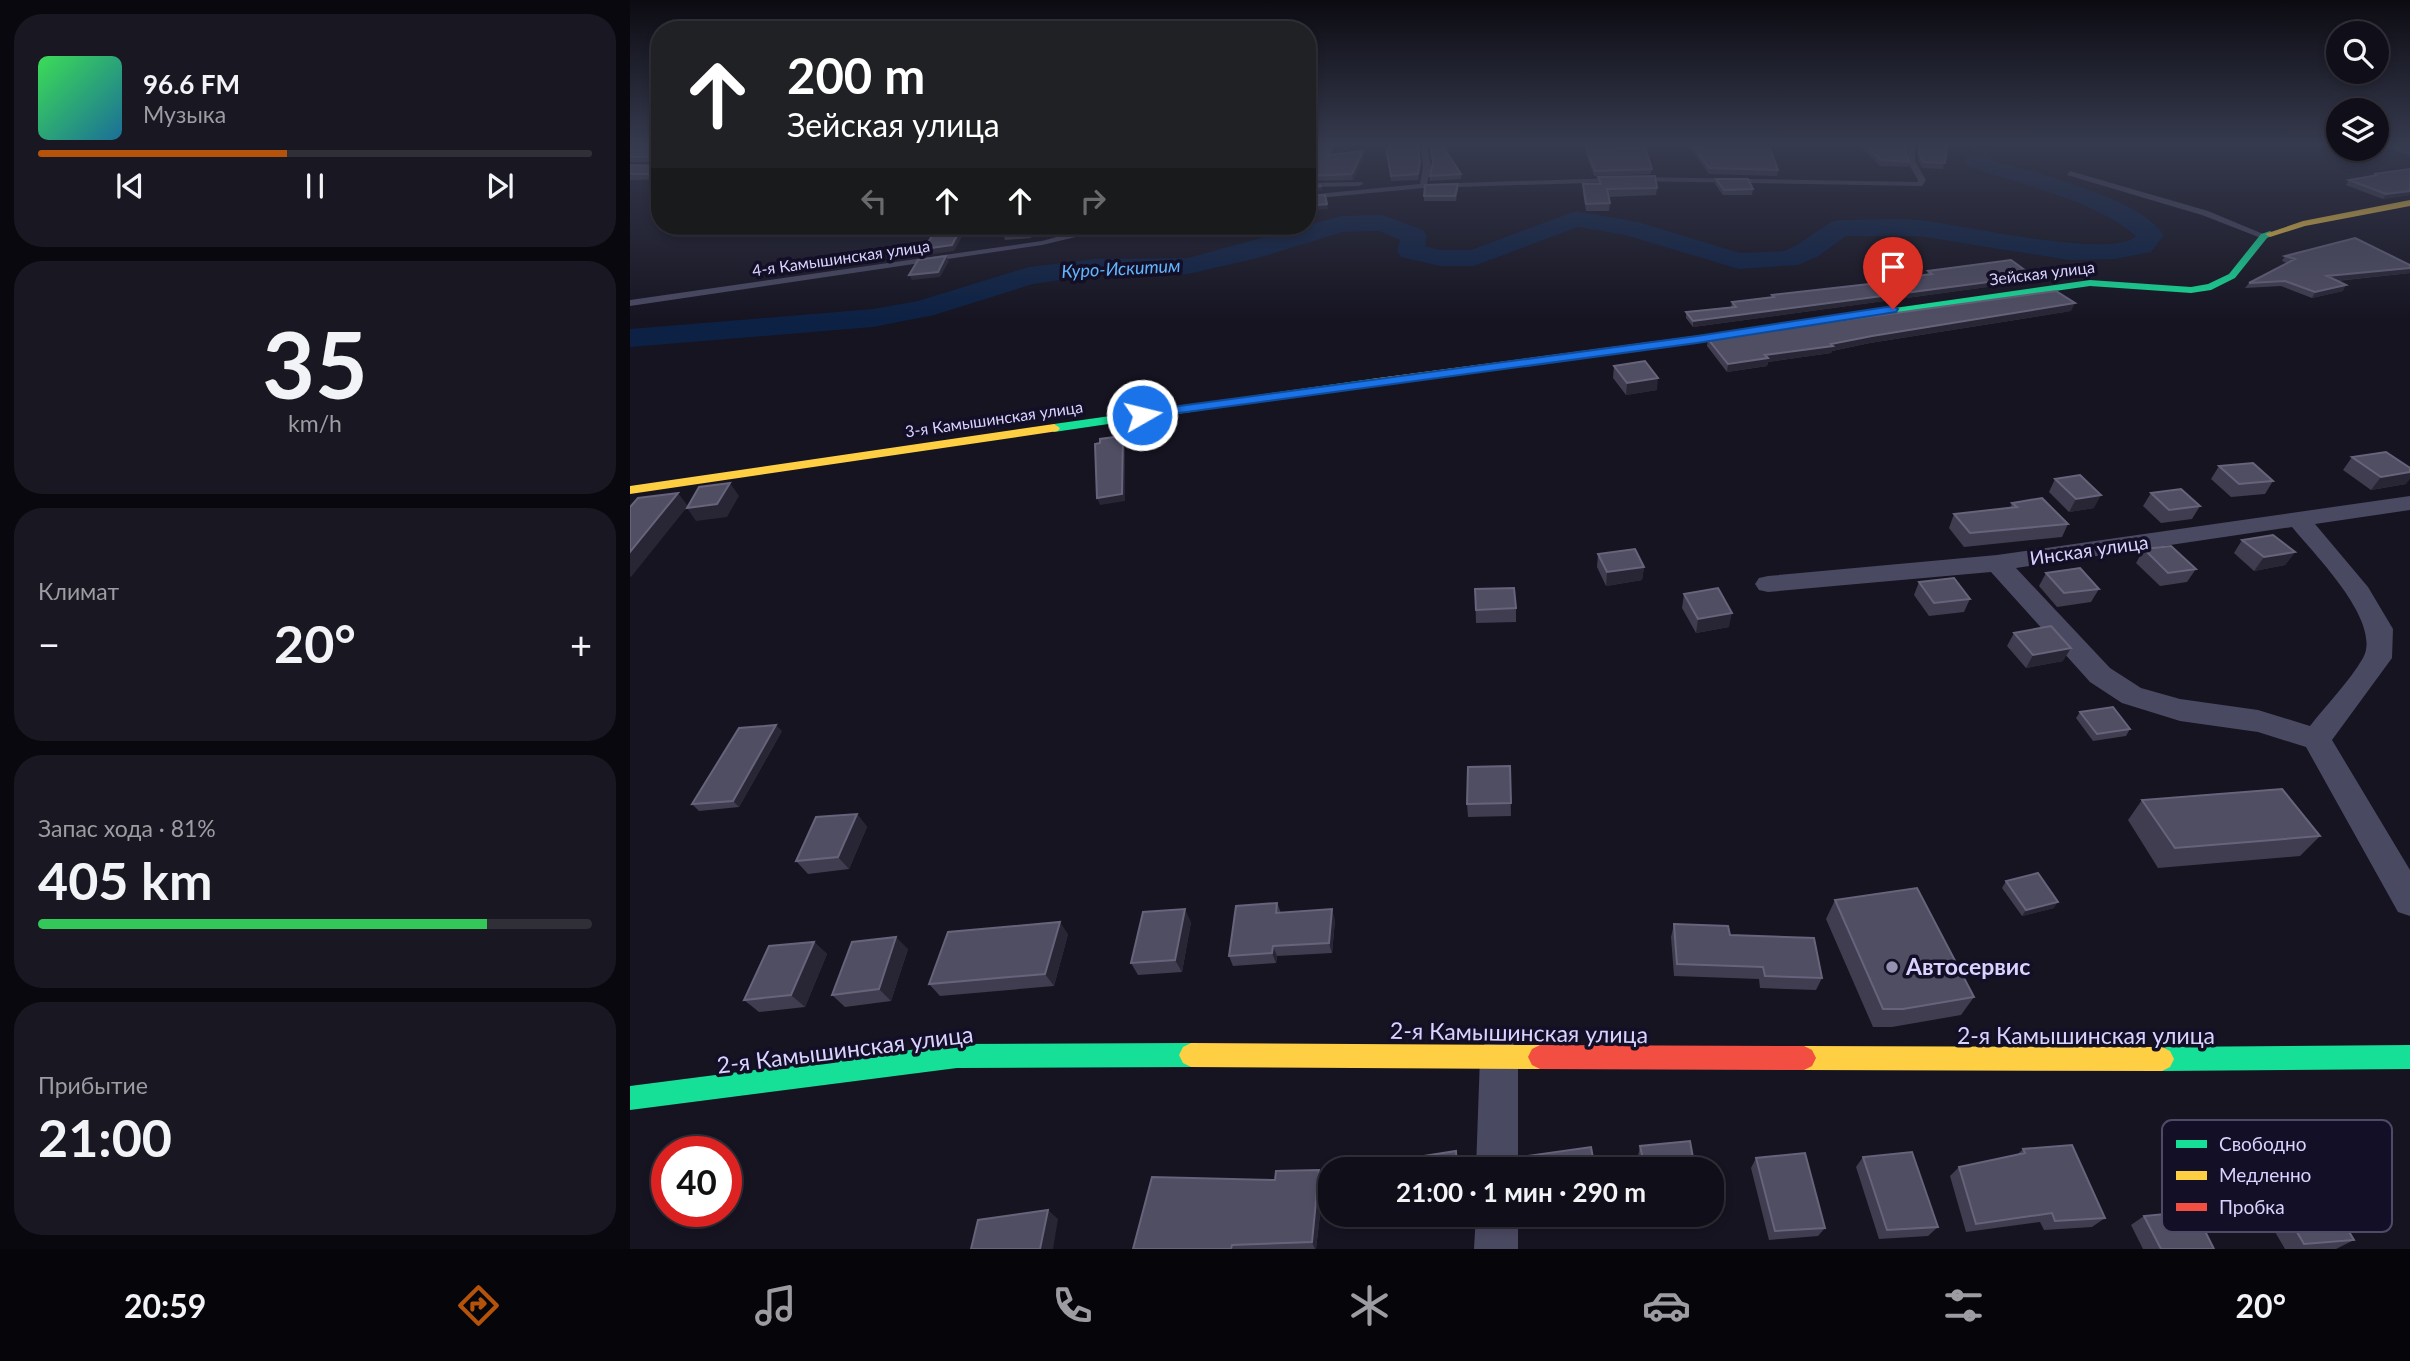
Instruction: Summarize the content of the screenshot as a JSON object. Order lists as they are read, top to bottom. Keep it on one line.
{"streets":{"street":["Зейская улица","3-я Камышинская улица","Инская улица","2-я Камышинская улица"],"lane":["4-я Камышинская улица"]},"crossings":[["Зейская улица","3-я Камышинская улица"]],"water":["Куро-Искитим"],"places":["Автосервис"],"legend":["Свободно","Медленно","Пробка"],"page":{"turn":["200 m","Зейская улица"],"song":["96.6 FM","Музыка"],"tile":[["35","km/h"],"Климат",["Запас хода · 81%","405 km"],["Прибытие","21:00"]],"heat":["−","20°","+"],"limit":"40","trip":"21:00 · 1 мин · 290 m","tabs":["20:59","20°"]}}
